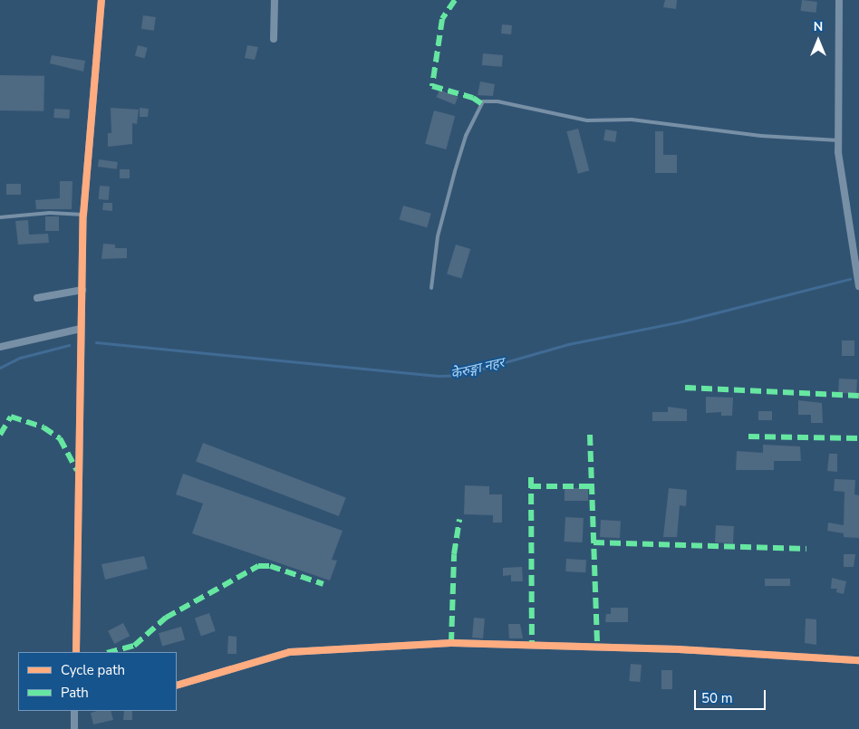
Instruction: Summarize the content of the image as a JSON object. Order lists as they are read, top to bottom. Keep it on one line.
{"water":["केेरुङ्गा नहर"],"legend":["Cycle path","Path"],"scale_bar":"50 m","north":"top"}
